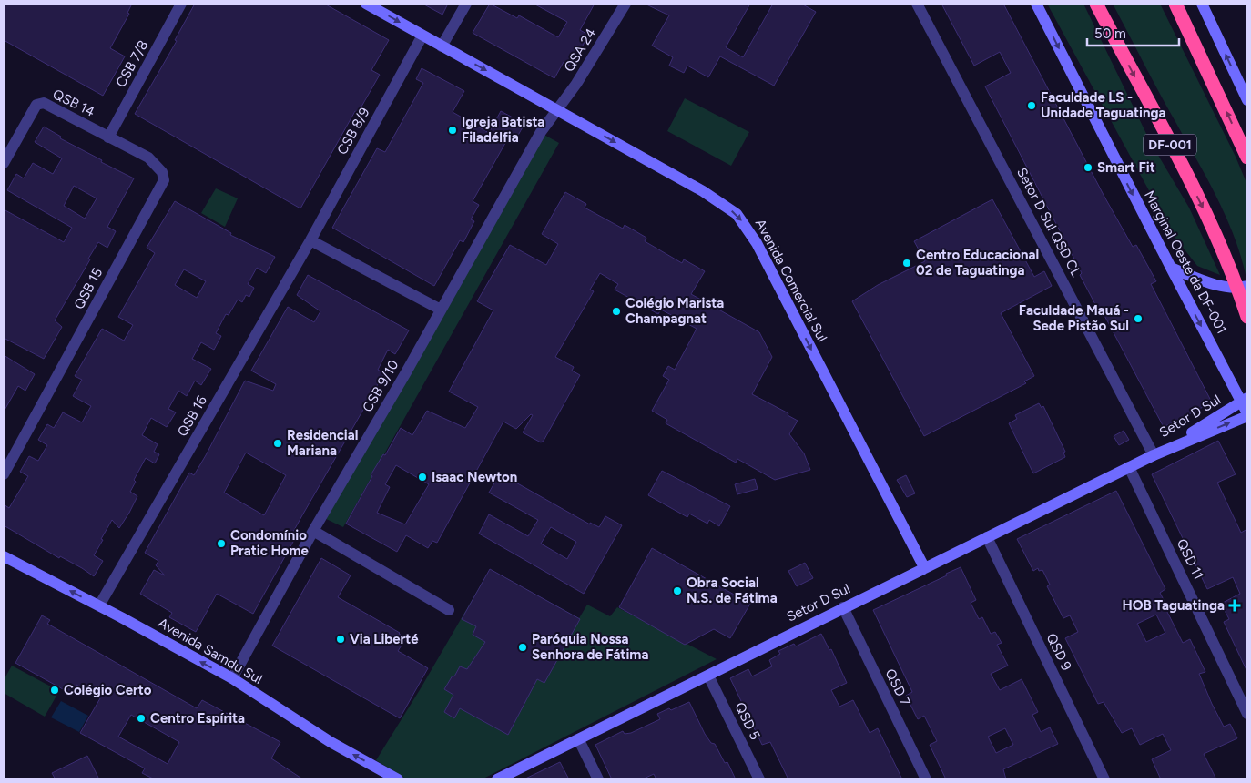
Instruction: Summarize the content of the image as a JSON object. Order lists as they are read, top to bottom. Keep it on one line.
{"streets":{"highway":["DF-001"],"main road":["Marginal Oeste da DF-001","Avenida Comercial Sul","Setor D Sul","Avenida Samdu Sul"],"street":["QSA 24","CSB 7/8","QSB 14","CSB 8/9","Setor D Sul QSD CL","QSB 15","CSB 9/10","QSB 16","QSD 11","QSD 9","QSD 7","QSD 5"]},"crossings":[["QSA 24","Avenida Comercial Sul"],["QSA 24","CSB 9/10"],["CSB 7/8","QSB 14"],["CSB 7/8","QSB 15"],["QSB 14","QSB 15"],["CSB 8/9","Avenida Comercial Sul"],["CSB 8/9","QSB 16"],["Setor D Sul QSD CL","Setor D Sul"],["Marginal Oeste da DF-001","Setor D Sul"],["Avenida Comercial Sul","CSB 9/10"],["Avenida Comercial Sul","Setor D Sul"],["CSB 9/10","Avenida Samdu Sul"],["QSB 16","Avenida Samdu Sul"],["Setor D Sul","QSD 11"],["Setor D Sul","QSD 9"],["Setor D Sul","QSD 7"],["Setor D Sul","QSD 5"]],"one_way":["Marginal Oeste da DF-001","Avenida Comercial Sul","Avenida Samdu Sul"],"places":{"other":["Faculdade LS - Unidade Taguatinga","Igreja Batista Filadélfia","Smart Fit","Centro Educacional 02 de Taguatinga","Colégio Marista Champagnat","Faculdade Mauá - Sede Pistão Sul","Residencial Mariana","Isaac Newton","Condomínio Pratic Home","Obra Social N.S. de Fátima","Via Liberté","Paróquia Nossa Senhora de Fátima","Colégio Certo","Centro Espírita"],"health":["HOB Taguatinga"]},"scale_bar":"50 m"}
